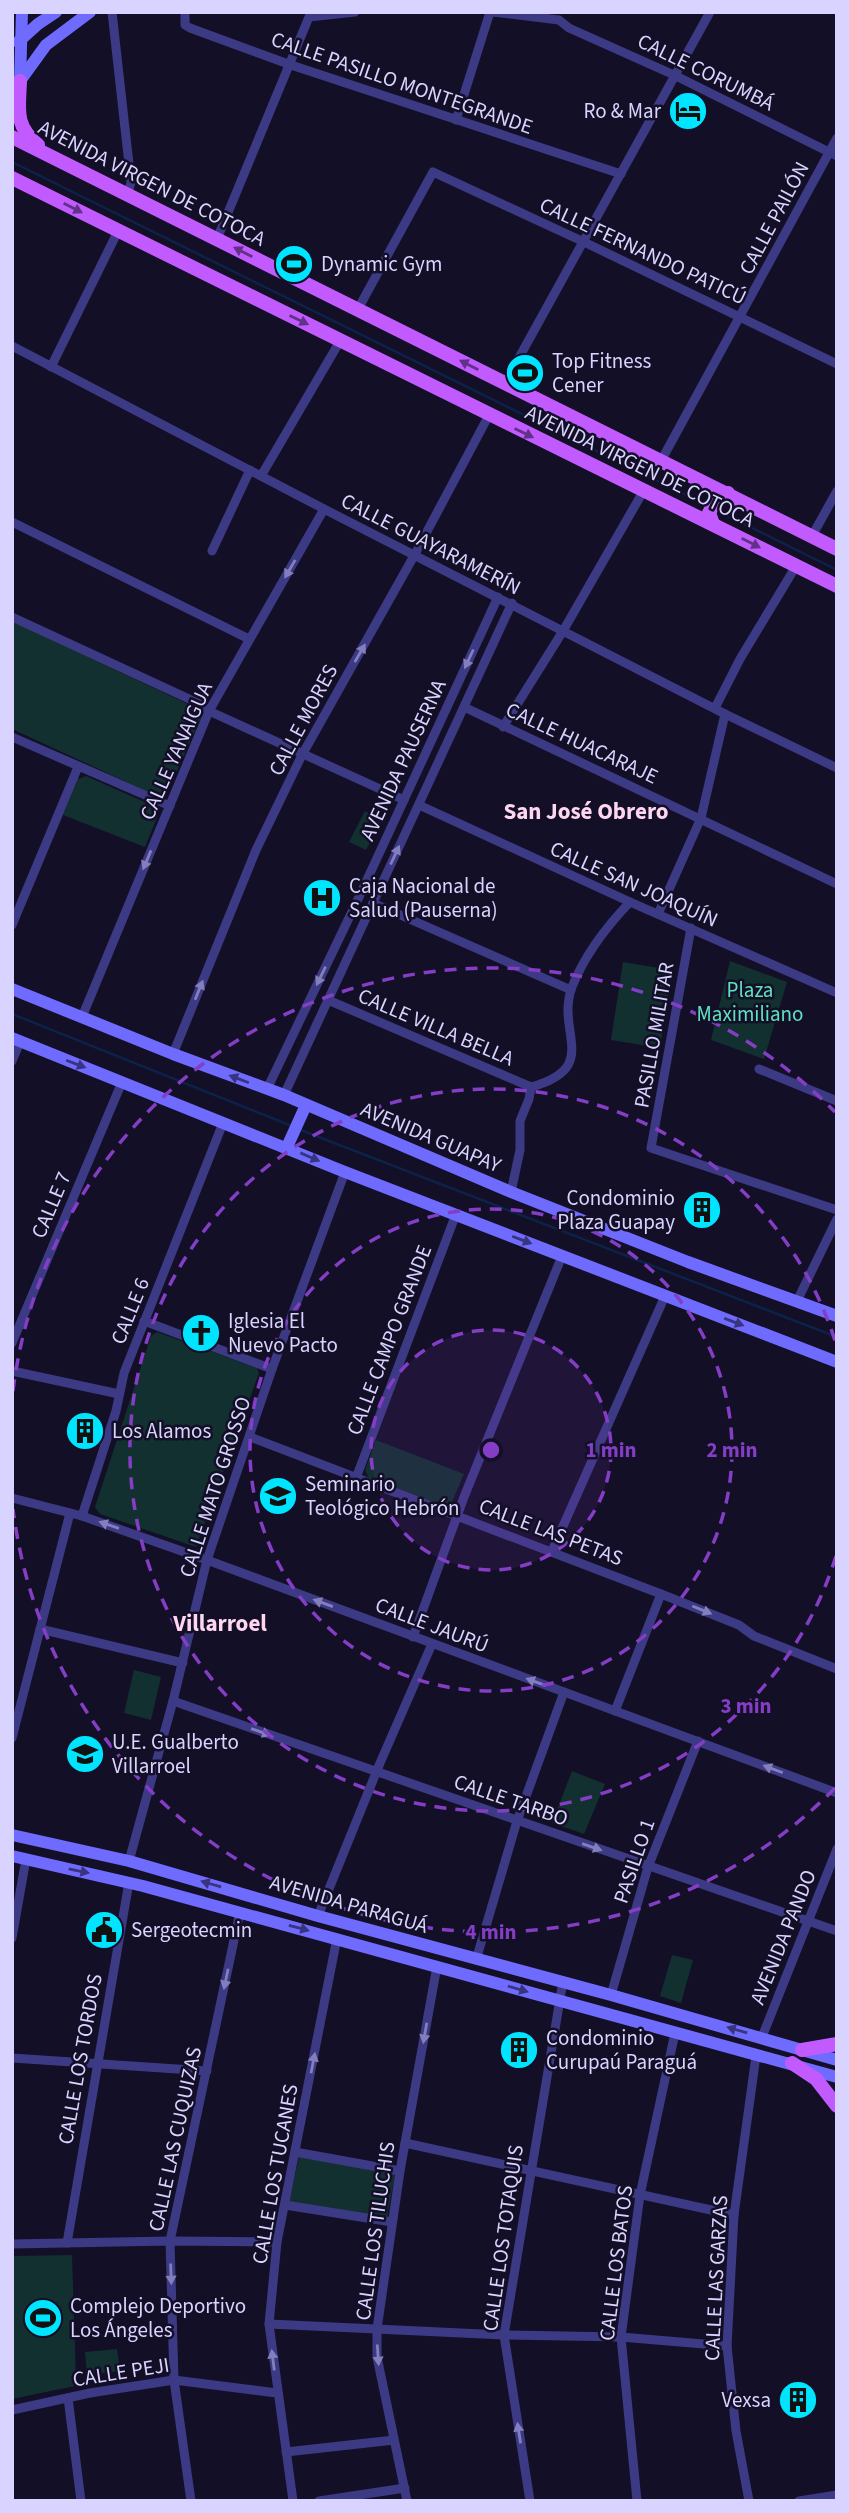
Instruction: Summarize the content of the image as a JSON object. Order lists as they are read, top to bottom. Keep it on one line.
{"streets":{"main road":["AVENIDA VIRGEN DE COTOCA","AVENIDA GUAPAY","AVENIDA PARAGUÁ"],"street":["CALLE CORUMBÁ","CALLE PASILLO MONTEGRANDE","CALLE PAILÓN","CALLE FERNANDO PATICÚ","CALLE GUAYARAMERÍN","CALLE MORES","CALLE HUACARAJE","CALLE YANAIGUA","AVENIDA PAUSERNA","CALLE SAN JOAQUÍN","CALLE VILLA BELLA","PASILLO MILITAR","CALLE 7","CALLE 6","CALLE CAMPO GRANDE","CALLE MATO GROSSO","CALLE LAS PETAS","CALLE JAURÚ","CALLE TARBO","PASILLO 1","AVENIDA PANDO","CALLE LOS TORDOS","CALLE LAS CUQUIZAS","CALLE LOS TUCANES","CALLE LOS TILUCHIS","CALLE LOS TOTAQUIS","CALLE LOS BATOS","CALLE LAS GARZAS","CALLE PEJI"]},"crossings":[["CALLE CORUMBÁ","CALLE PAILÓN"],["AVENIDA VIRGEN DE COTOCA","CALLE PAILÓN"],["AVENIDA VIRGEN DE COTOCA","CALLE FERNANDO PATICÚ"],["AVENIDA VIRGEN DE COTOCA","CALLE MORES"],["CALLE PAILÓN","CALLE FERNANDO PATICÚ"],["CALLE GUAYARAMERÍN","CALLE MORES"],["CALLE GUAYARAMERÍN","CALLE YANAIGUA"],["CALLE GUAYARAMERÍN","AVENIDA PAUSERNA"],["CALLE MORES","AVENIDA GUAPAY"],["CALLE HUACARAJE","AVENIDA PAUSERNA"],["CALLE YANAIGUA","AVENIDA GUAPAY"],["AVENIDA PAUSERNA","CALLE SAN JOAQUÍN"],["AVENIDA PAUSERNA","CALLE VILLA BELLA"],["AVENIDA PAUSERNA","AVENIDA GUAPAY"],["CALLE SAN JOAQUÍN","CALLE VILLA BELLA"],["CALLE SAN JOAQUÍN","PASILLO MILITAR"],["CALLE VILLA BELLA","AVENIDA GUAPAY"],["CALLE 6","CALLE JAURÚ"],["CALLE CAMPO GRANDE","CALLE LAS PETAS"],["CALLE MATO GROSSO","CALLE LAS PETAS"],["CALLE MATO GROSSO","CALLE JAURÚ"],["CALLE MATO GROSSO","CALLE TARBO"],["CALLE MATO GROSSO","AVENIDA PARAGUÁ"],["CALLE JAURÚ","PASILLO 1"],["CALLE TARBO","PASILLO 1"],["CALLE TARBO","AVENIDA PANDO"],["PASILLO 1","AVENIDA PARAGUÁ"],["AVENIDA PARAGUÁ","AVENIDA PANDO"],["AVENIDA PARAGUÁ","CALLE LOS TORDOS"],["AVENIDA PARAGUÁ","CALLE LAS CUQUIZAS"],["AVENIDA PARAGUÁ","CALLE LOS TUCANES"],["AVENIDA PARAGUÁ","CALLE LOS TILUCHIS"],["AVENIDA PARAGUÁ","CALLE LOS TOTAQUIS"],["AVENIDA PARAGUÁ","CALLE LOS BATOS"],["AVENIDA PARAGUÁ","CALLE LAS GARZAS"],["CALLE LAS CUQUIZAS","CALLE PEJI"],["CALLE LOS TUCANES","CALLE PEJI"]],"one_way":["CALLE MORES","CALLE YANAIGUA","CALLE JAURÚ","CALLE TARBO","CALLE LAS CUQUIZAS","CALLE LOS TUCANES","CALLE LOS TILUCHIS"],"districts":["San José Obrero","Villarroel"],"parks":["Plaza Maximiliano"],"places":{"hotel":["Ro & Mar"],"sports":["Dynamic Gym","Top Fitness Cener","Complejo Deportivo Los Ángeles"],"hospital":["Caja Nacional de Salud (Pauserna)"],"building":["Condominio Plaza Guapay","Los Alamos","Condominio Curupaú Paraguá","Vexsa"],"church":["Iglesia El Nuevo Pacto"],"school or university":["Seminario Teológico Hebrón","U.E. Gualberto Villarroel"],"public building":["Sergeotecmin"]},"rings":["1 min","2 min","3 min","4 min"]}
